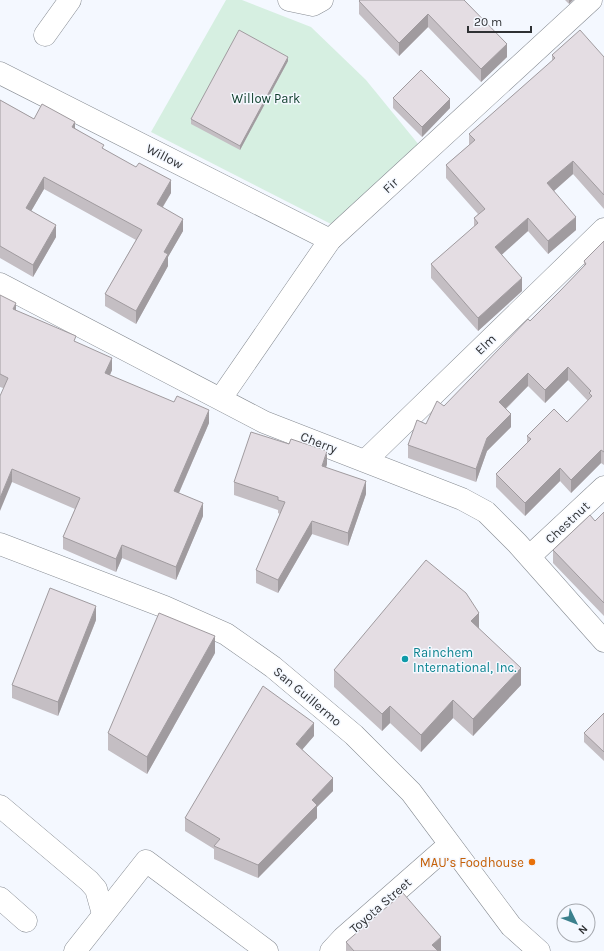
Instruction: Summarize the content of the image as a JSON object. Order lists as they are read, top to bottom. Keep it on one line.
{"streets":{"street":["Willow","Fir","Elm","Cherry","Chestnut","San Guillermo","Toyota Street"]},"crossings":[["Willow","Fir"],["Fir","Cherry"],["Elm","Cherry"],["Cherry","Chestnut"],["San Guillermo","Toyota Street"]],"parks":["Willow Park"],"places":["Rainchem International, Inc.","MAU’s Foodhouse"],"scale_bar":"20 m","north":"bottom right"}
